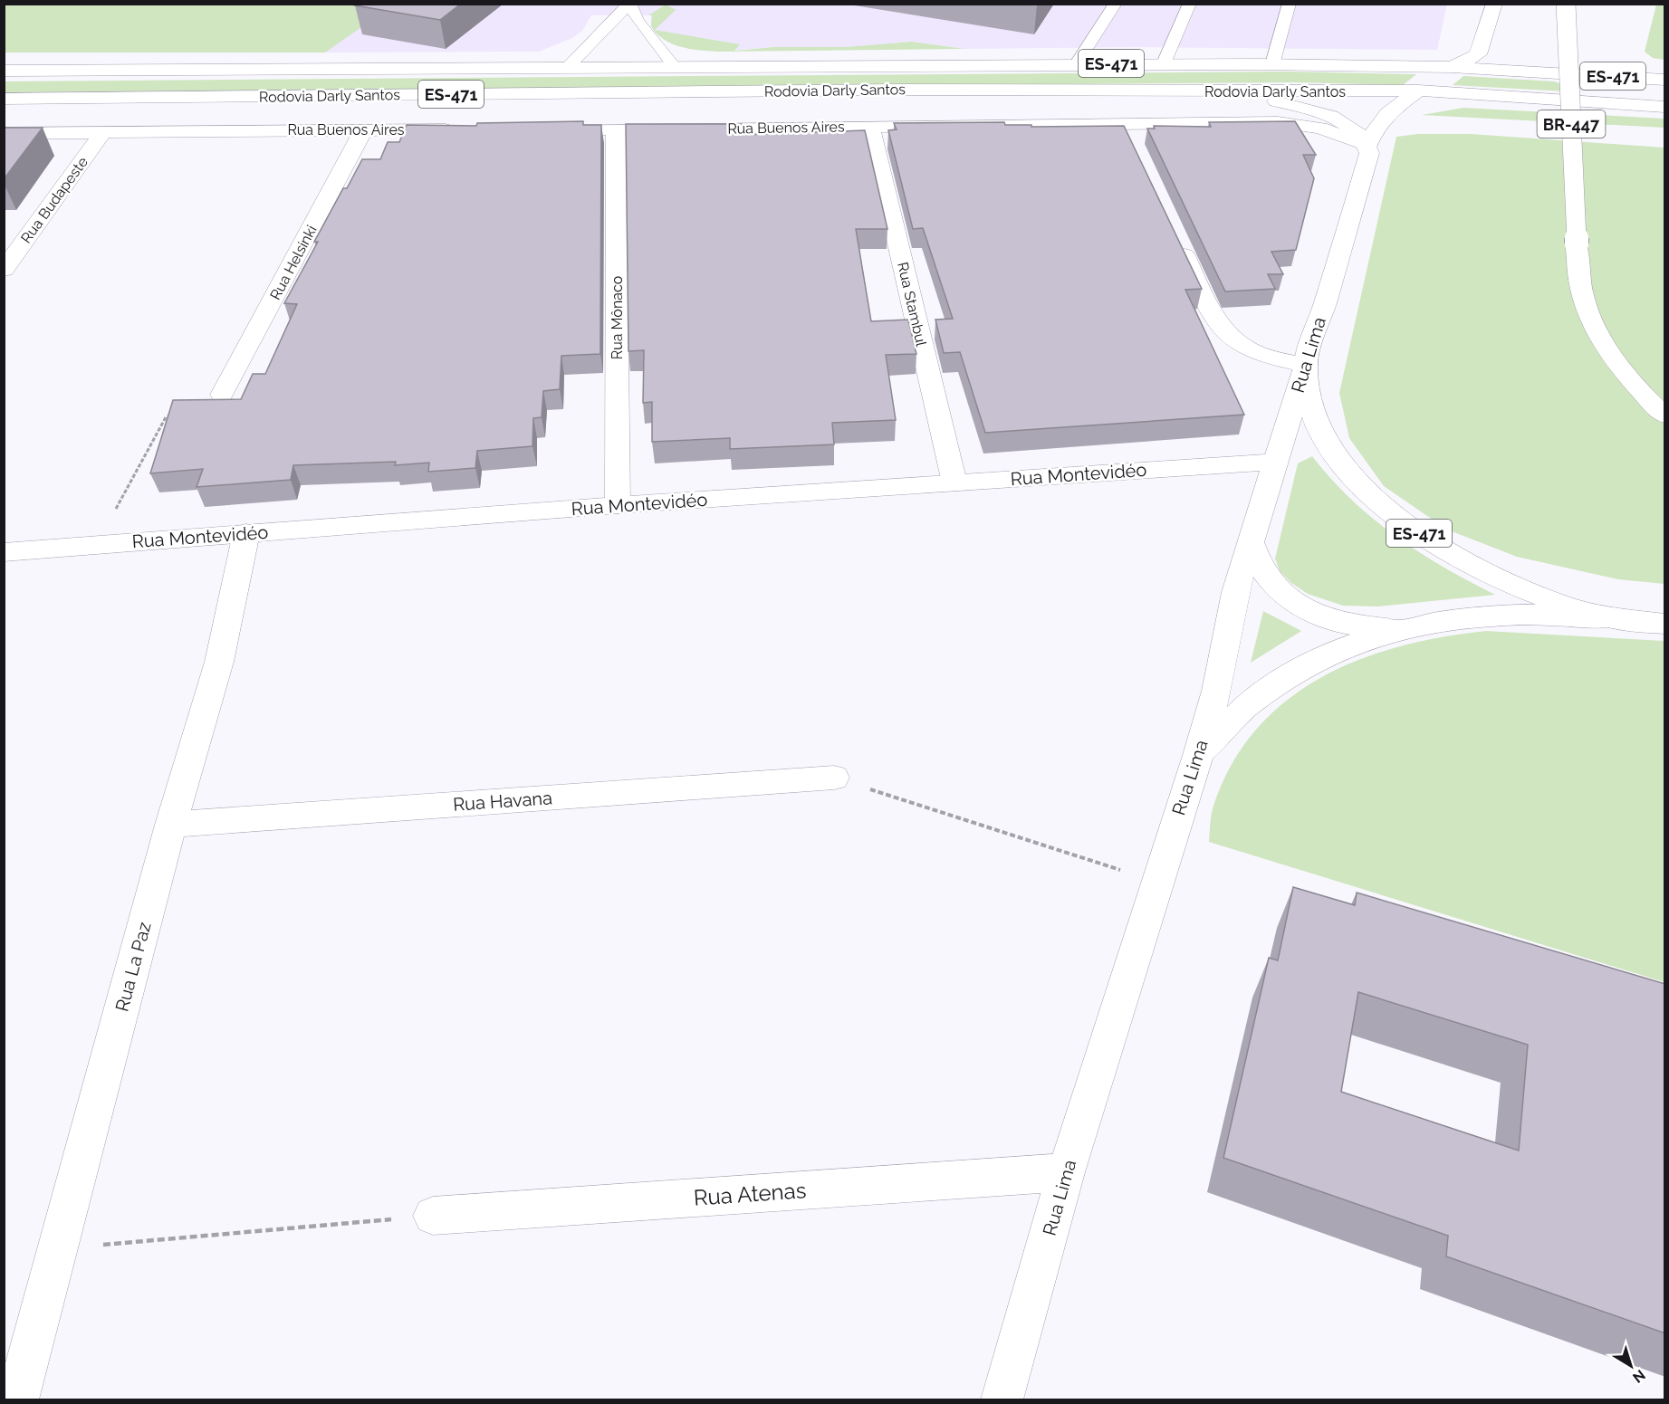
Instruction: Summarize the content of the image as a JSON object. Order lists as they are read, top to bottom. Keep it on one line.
{"streets":{"street":["ES-471","Rodovia Darly Santos","BR-447","Rua Buenos Aires","Rua Budapeste","Rua Helsinki","Rua Stambul","Rua Mônaco","Rua Lima","Rua Montevidéo","Rua Havana","Rua La Paz","Rua Atenas"]},"crossings":[["ES-471","Rua Lima"],["Rodovia Darly Santos","Rua Lima"],["Rua Buenos Aires","Rua Budapeste"],["Rua Buenos Aires","Rua Helsinki"],["Rua Buenos Aires","Rua Stambul"],["Rua Buenos Aires","Rua Mônaco"],["Rua Buenos Aires","Rua Lima"],["Rua Stambul","Rua Montevidéo"],["Rua Mônaco","Rua Montevidéo"],["Rua Lima","Rua Montevidéo"],["Rua Lima","Rua Atenas"],["Rua Montevidéo","Rua La Paz"],["Rua Havana","Rua La Paz"]],"north":"bottom right"}
